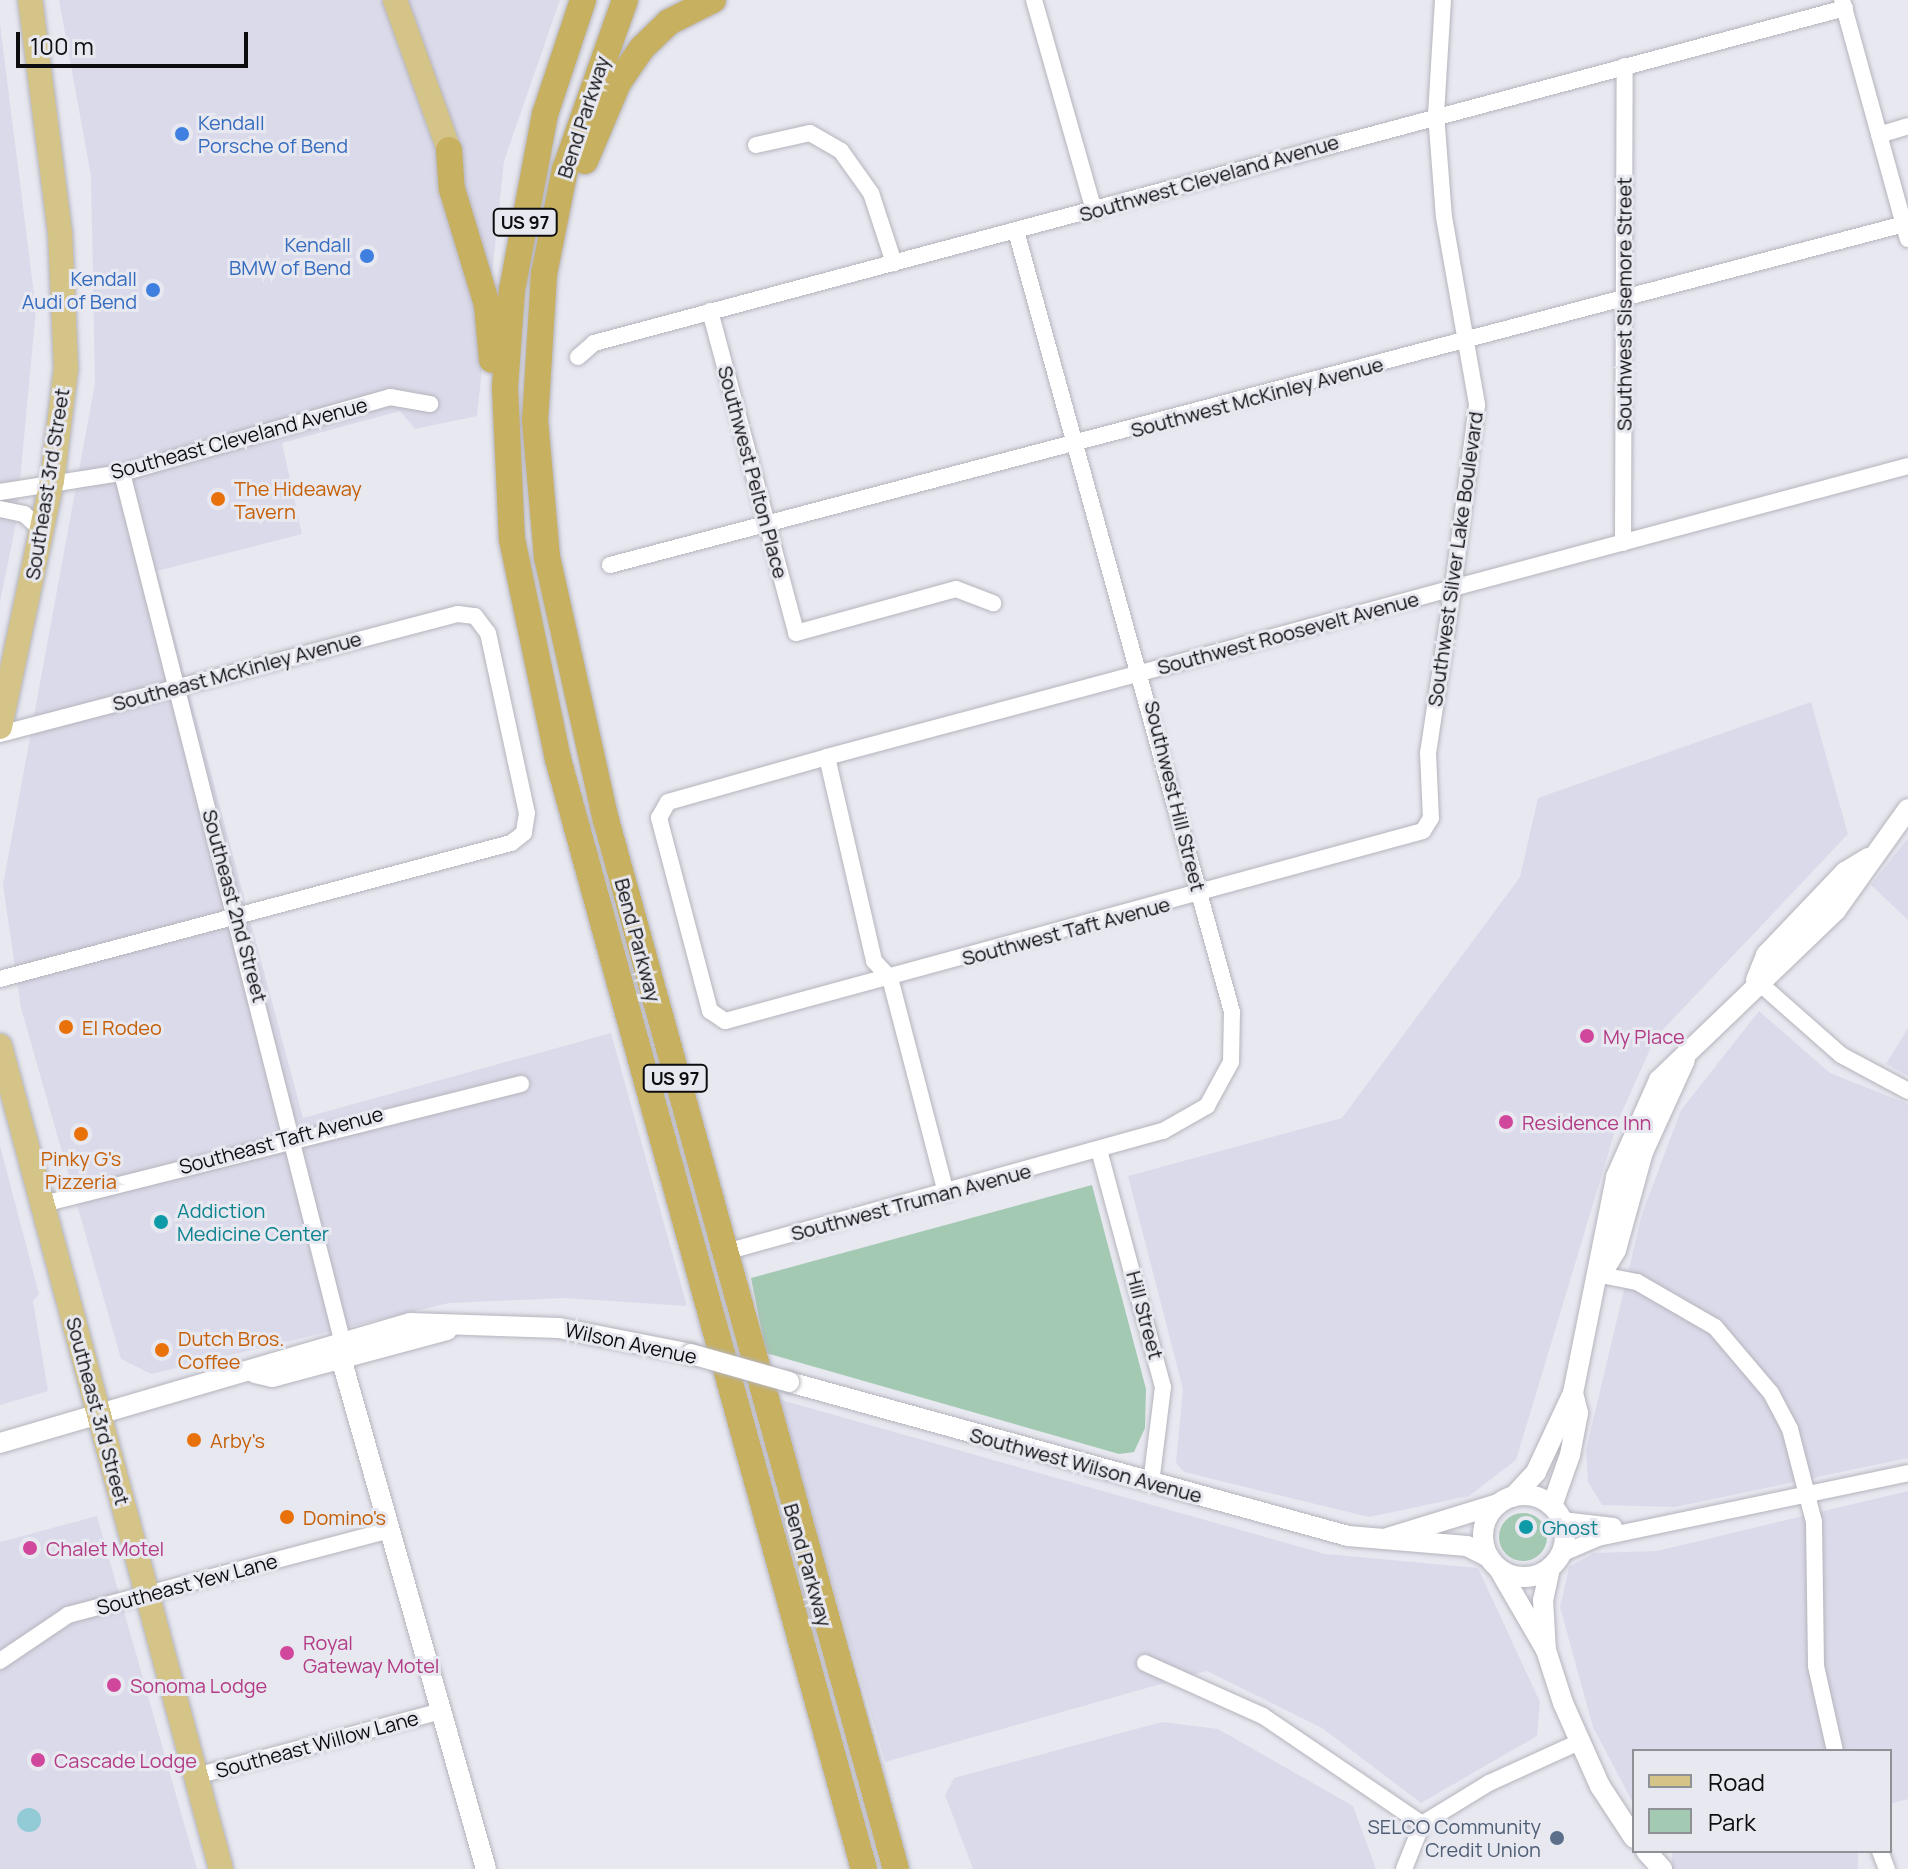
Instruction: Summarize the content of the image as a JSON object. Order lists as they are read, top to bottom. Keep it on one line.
{"streets":{"highway":["Bend Parkway","US 97"],"main road":["Southeast 3rd Street"],"street":["Southwest Cleveland Avenue","Southwest Sisemore Street","Southwest McKinley Avenue","Southeast Cleveland Avenue","Southwest Pelton Place","Southwest Silver Lake Boulevard","Southwest Roosevelt Avenue","Southeast McKinley Avenue","Southwest Hill Street","Southeast 2nd Street","Southwest Taft Avenue","Southeast Taft Avenue","Southwest Truman Avenue","Hill Street","Wilson Avenue","Southwest Wilson Avenue","Southeast Yew Lane","Southeast Willow Lane"]},"crossings":[["Bend Parkway","Southwest Truman Avenue"],["Southwest Cleveland Avenue","Southwest Sisemore Street"],["Southwest Cleveland Avenue","Southwest Pelton Place"],["Southwest Cleveland Avenue","Southwest Silver Lake Boulevard"],["Southwest Cleveland Avenue","Southwest Hill Street"],["Southwest Sisemore Street","Southwest McKinley Avenue"],["Southwest Sisemore Street","Southwest Roosevelt Avenue"],["Southwest McKinley Avenue","Southwest Pelton Place"],["Southwest McKinley Avenue","Southwest Silver Lake Boulevard"],["Southwest McKinley Avenue","Southwest Hill Street"],["Southeast Cleveland Avenue","Southeast 3rd Street"],["Southeast Cleveland Avenue","Southeast 2nd Street"],["Southeast 3rd Street","Southeast Taft Avenue"],["Southeast 3rd Street","Wilson Avenue"],["Southeast 3rd Street","Southeast Yew Lane"],["Southeast 3rd Street","Southeast Willow Lane"],["Southwest Silver Lake Boulevard","Southwest Roosevelt Avenue"],["Southwest Silver Lake Boulevard","Southwest Taft Avenue"],["Southwest Roosevelt Avenue","Southwest Hill Street"],["Southwest Roosevelt Avenue","Southwest Taft Avenue"],["Southeast McKinley Avenue","Southeast 2nd Street"],["Southwest Hill Street","Southwest Taft Avenue"],["Southwest Hill Street","Southwest Truman Avenue"],["Southwest Hill Street","Hill Street"],["Southeast 2nd Street","Southeast Taft Avenue"],["Southeast 2nd Street","Wilson Avenue"],["Southeast 2nd Street","Southeast Yew Lane"],["Southeast 2nd Street","Southeast Willow Lane"],["Southwest Truman Avenue","Hill Street"],["Hill Street","Southwest Wilson Avenue"],["Wilson Avenue","Southwest Wilson Avenue"]],"places":["Kendall Porsche of Bend","Kendall BMW of Bend","Kendall Audi of Bend","The Hideaway Tavern","El Rodeo","My Place","Residence Inn","Pinky G's Pizzeria","Addiction Medicine Center","Dutch Bros. Coffee","Arby's","Domino's","Ghost","Chalet Motel","Royal Gateway Motel","Sonoma Lodge","Cascade Lodge","SELCO Community Credit Union"],"legend":["Road","Park"],"scale_bar":"100 m"}
